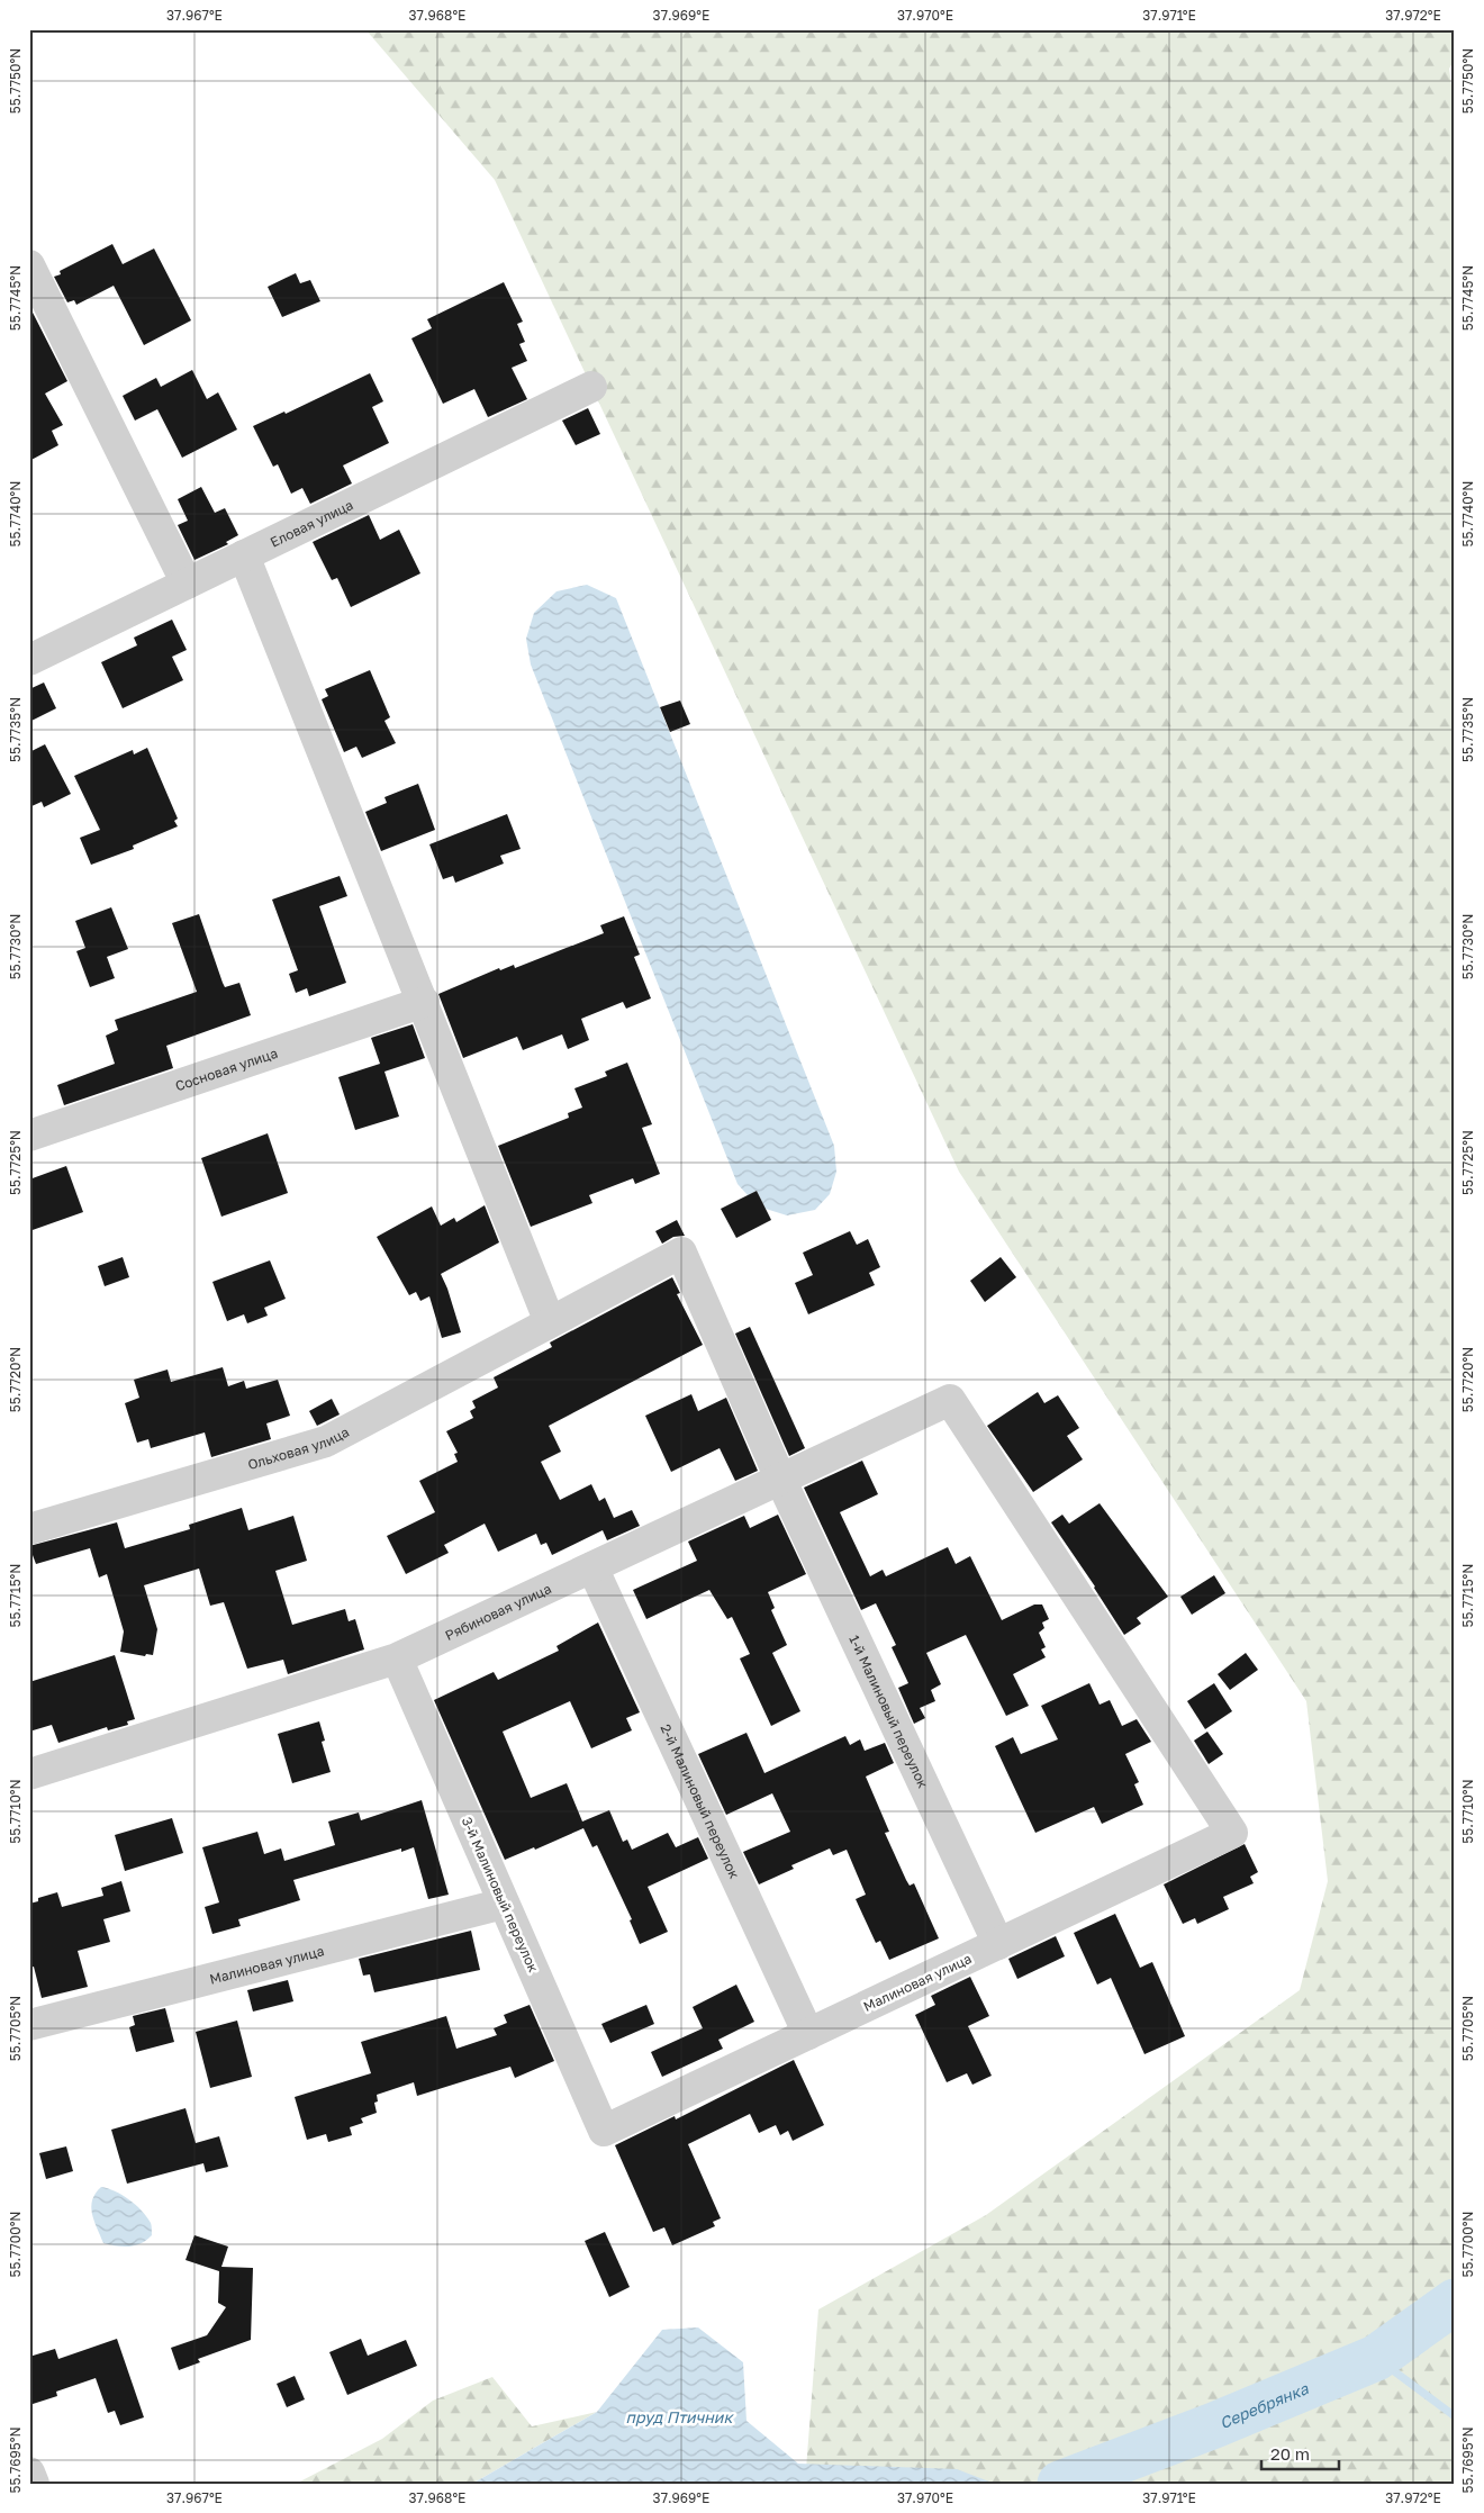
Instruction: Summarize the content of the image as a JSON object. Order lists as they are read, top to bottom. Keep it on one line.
{"streets":{"street":["Еловая улица","Сосновая улица","Ольховая улица","Рябиновая улица","1-й Малиновый переулок","2-й Малиновый переулок","3-й Малиновый переулок","Малиновая улица"]},"crossings":[["Ольховая улица","Рябиновая улица"],["Ольховая улица","1-й Малиновый переулок"],["Рябиновая улица","1-й Малиновый переулок"],["Рябиновая улица","2-й Малиновый переулок"],["Рябиновая улица","3-й Малиновый переулок"],["Рябиновая улица","Малиновая улица"],["1-й Малиновый переулок","Малиновая улица"],["2-й Малиновый переулок","Малиновая улица"],["3-й Малиновый переулок","Малиновая улица"]],"water":["Серебрянка","пруд Птичник"],"scale_bar":"20 m","coordinates":["37.967°E","37.968°E","37.969°E","37.970°E","37.971°E","37.972°E","55.7750°N","55.7745°N","55.7740°N","55.7735°N","55.7730°N","55.7725°N","55.7720°N","55.7715°N","55.7710°N","55.7705°N","55.7700°N","55.7695°N"]}
